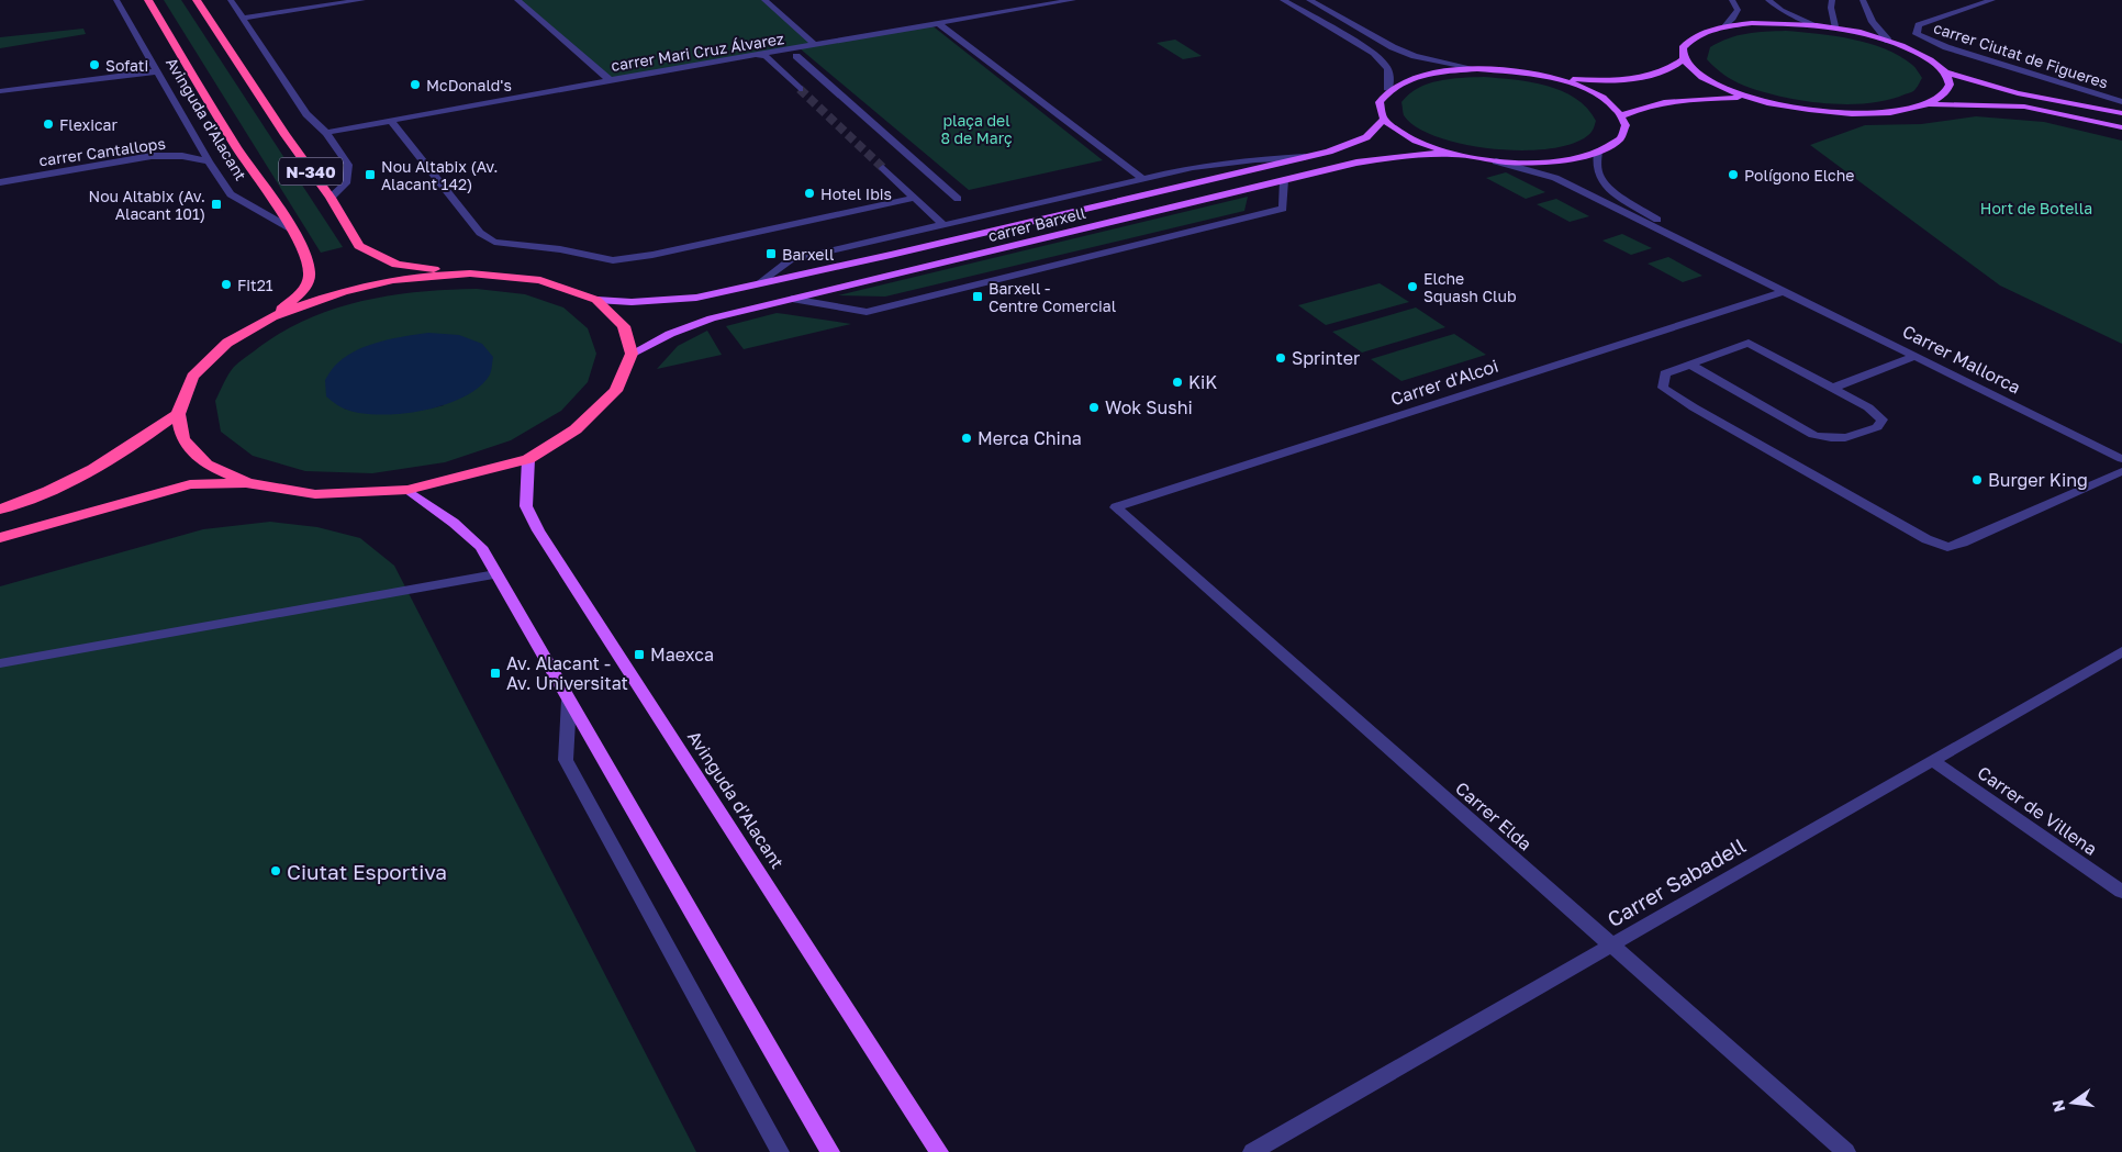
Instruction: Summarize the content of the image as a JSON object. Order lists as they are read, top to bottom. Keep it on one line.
{"streets":{"highway":["Avinguda d'Alacant","N-340"],"main road":["carrer Ciutat de Figueres","carrer Barxell"],"street":["carrer Mari Cruz Álvarez","carrer Cantallops","Carrer Mallorca","Carrer d'Alcoi","Carrer de Villena","Carrer Elda","Carrer Sabadell"]},"crossings":[["Avinguda d'Alacant","carrer Cantallops"],["Avinguda d'Alacant","N-340"],["N-340","carrer Barxell"],["Carrer Mallorca","Carrer d'Alcoi"],["Carrer d'Alcoi","Carrer Elda"],["Carrer de Villena","Carrer Sabadell"],["Carrer Elda","Carrer Sabadell"]],"parks":["plaça del 8 de Març","Hort de Botella"],"places":{"other":["Sofati","McDonald's","Flexicar","Polígono Elche","Hotel Ibis","Fit21","Elche Squash Club","Sprinter","KiK","Wok Sushi","Merca China","Burger King","Ciutat Esportiva"],"transit":["Nou Altabix (Av. Alacant 142)","Nou Altabix (Av. Alacant 101)","Barxell","Barxell - Centre Comercial","Maexca","Av. Alacant - Av. Universitat"]},"north":"left"}
